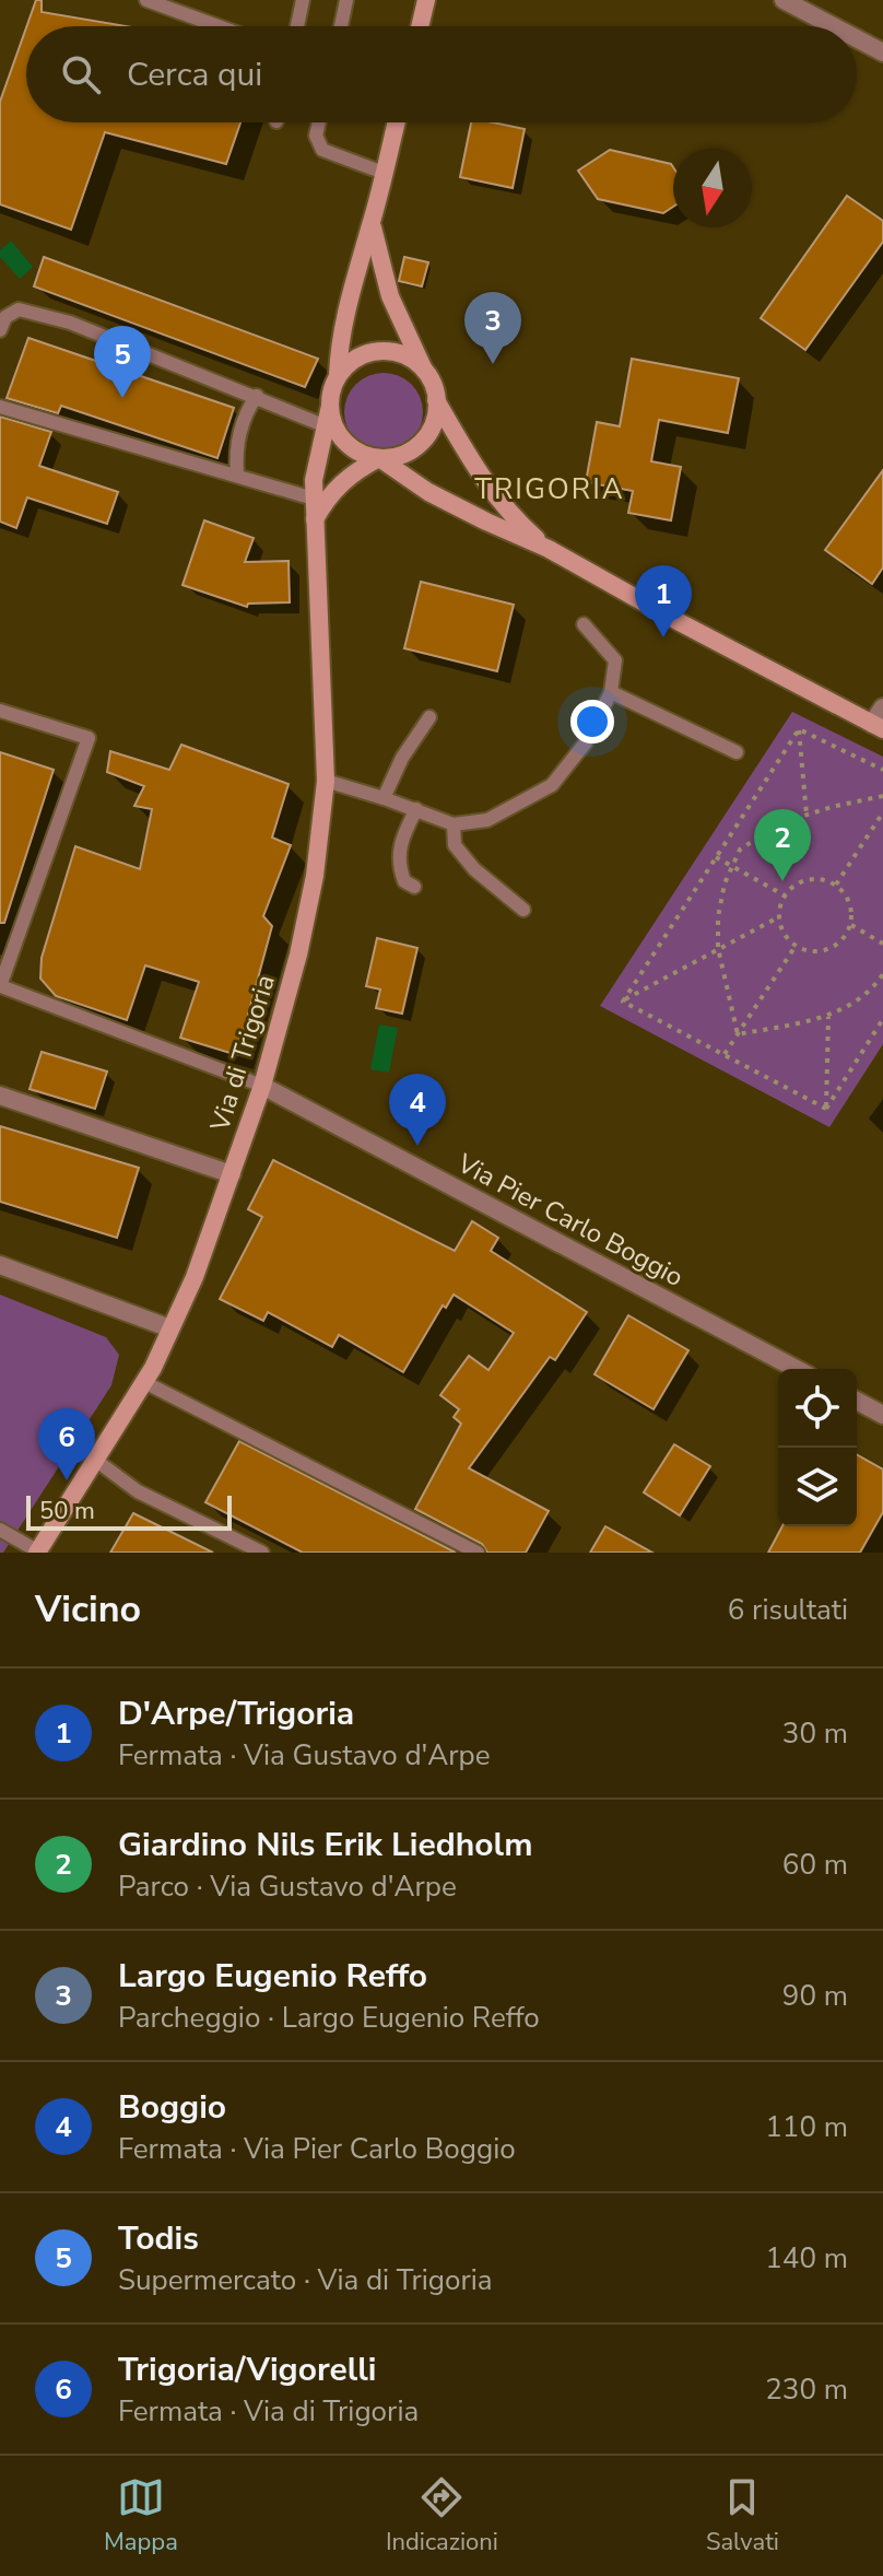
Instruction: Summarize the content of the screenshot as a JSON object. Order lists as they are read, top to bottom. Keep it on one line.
{"streets":{"street":["Via di Trigoria","Via Pier Carlo Boggio"]},"crossings":[["Via di Trigoria","Via Pier Carlo Boggio"]],"districts":["TRIGORIA"],"scale_bar":"50 m","north":"bottom","page":{"search":"Cerca qui","pins":["3","5","1","2","4","6"],"scale":"50 m","heading":["Vicino","6 risultati"],"list":[{"mark":"1","name":"D'Arpe/Trigoria","note":"Fermata · Via Gustavo d'Arpe","value":"30 m"},{"mark":"2","name":"Giardino Nils Erik Liedholm","note":"Parco · Via Gustavo d'Arpe","value":"60 m"},{"mark":"3","name":"Largo Eugenio Reffo","note":"Parcheggio · Largo Eugenio Reffo","value":"90 m"},{"mark":"4","name":"Boggio","note":"Fermata · Via Pier Carlo Boggio","value":"110 m"},{"mark":"5","name":"Todis","note":"Supermercato · Via di Trigoria","value":"140 m"},{"mark":"6","name":"Trigoria/Vigorelli","note":"Fermata · Via di Trigoria","value":"230 m"}],"nav":["Mappa","Indicazioni","Salvati"]}}
